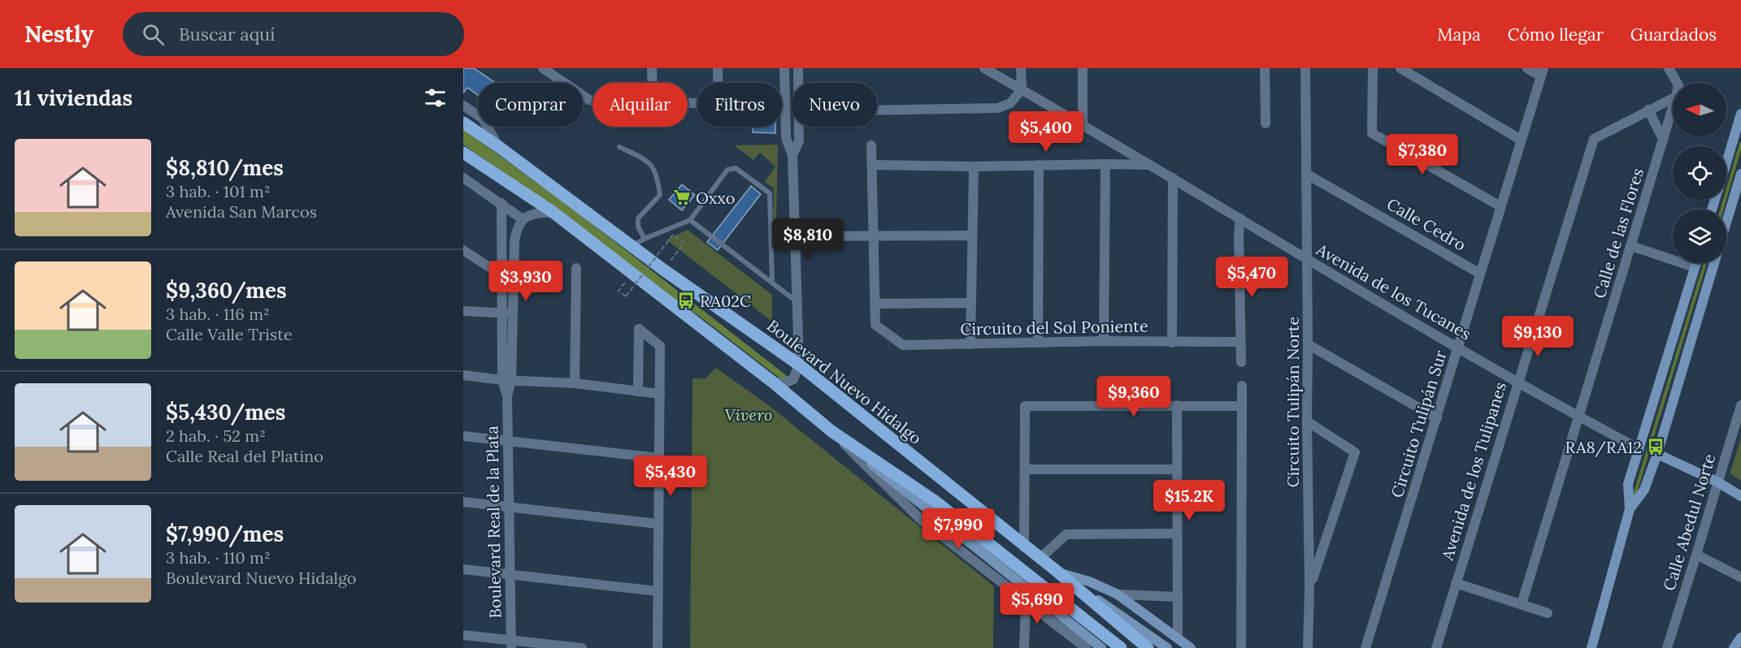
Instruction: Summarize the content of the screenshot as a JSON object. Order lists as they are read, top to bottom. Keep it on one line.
{"streets":{"main road":["Boulevard Nuevo Hidalgo"],"street":["Calle Cedro","Calle de las Flores","Avenida de los Tucanes","Circuito del Sol Poniente","Circuito Tulipán Norte","Circuito Tulipán Sur","Avenida de los Tulipanes","Boulevard Real de la Plata","Calle Abedul Norte"]},"crossings":[["Calle Cedro","Circuito Tulipán Norte"],["Calle Cedro","Circuito Tulipán Sur"],["Calle de las Flores","Avenida de los Tucanes"],["Avenida de los Tucanes","Circuito Tulipán Norte"],["Avenida de los Tucanes","Circuito Tulipán Sur"],["Avenida de los Tucanes","Avenida de los Tulipanes"]],"parks":["Vivero"],"places":{"supermarket":["Oxxo"],"bus stop":["RA02C","RA8/RA12"]},"north":"left","page":{"header":"Nestly","search":"Buscar aquí","nav":["Mapa","Cómo llegar","Guardados"],"heading":"11 viviendas","chip":["Comprar","Alquilar","Filtros","Nuevo"],"price":["$5,400","$7,380","$8,810","$5,470","$3,930","$9,130","$9,360","$5,430","$15.2K","$7,990","$5,690"],"list":[{"name":"$8,810/mes","note":"3 hab. · 101 m² · Avenida San Marcos"},{"name":"$9,360/mes","note":"3 hab. · 116 m² · Calle Valle Triste"},{"name":"$5,430/mes","note":"2 hab. · 52 m² · Calle Real del Platino"},{"name":"$7,990/mes","note":"3 hab. · 110 m² · Boulevard Nuevo Hidalgo"}]}}
